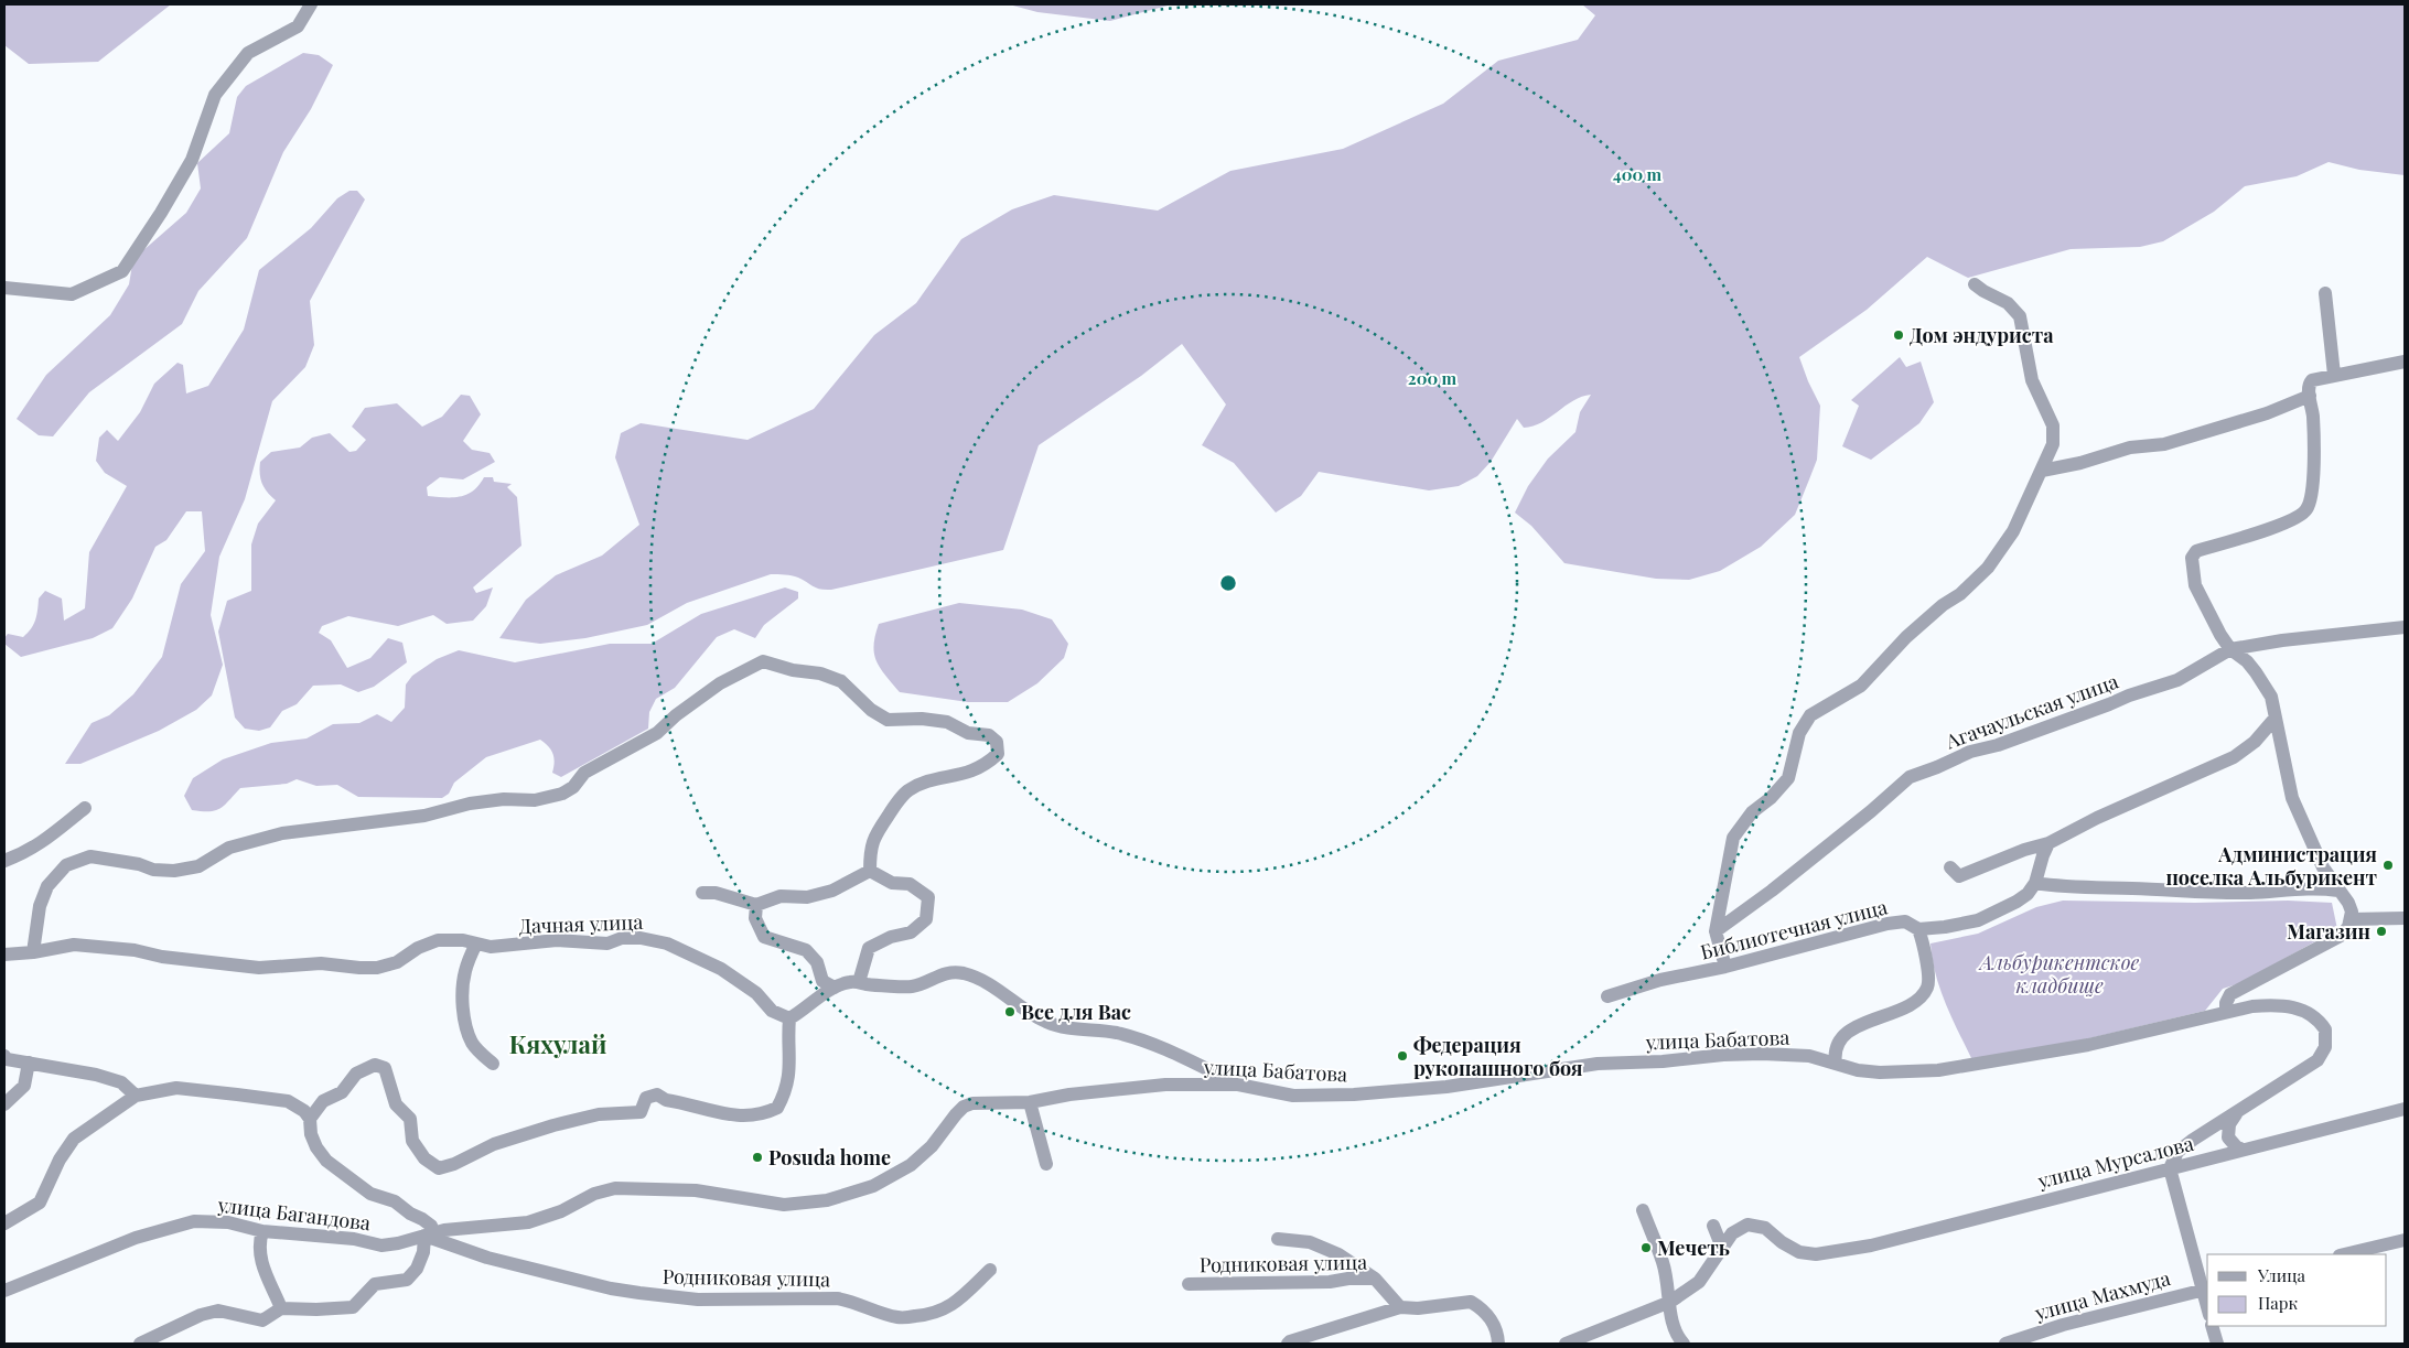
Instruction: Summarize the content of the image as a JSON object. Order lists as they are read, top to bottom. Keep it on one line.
{"streets":{"street":["Агачаульская улица","Дачная улица","Библиотечная улица","улица Бабатова","улица Мурсалова","улица Багандова","Родниковая улица","улица Махмуда"]},"crossings":[["улица Бабатова","улица Мурсалова"],["улица Бабатова","улица Багандова"],["улица Бабатова","Родниковая улица"],["улица Багандова","Родниковая улица"]],"districts":["Кяхулай"],"parks":["Альбурикентское кладбище"],"places":["Дом эндуриста","Администрация поселка Альбурикент","Магазин","Все для Вас","Федерация рукопашного боя","Posuda home","Мечеть"],"legend":["Улица","Парк"],"rings":["400 m","200 m"]}
